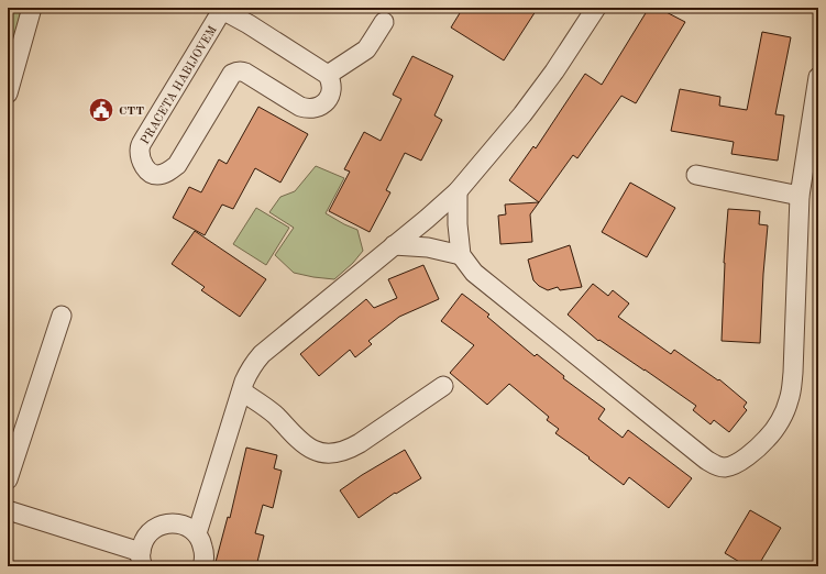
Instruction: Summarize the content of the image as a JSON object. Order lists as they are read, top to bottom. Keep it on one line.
{"streets":{"street":["PRACETA HABIJOVEM"]},"places":{"public building":["CTT"]}}
